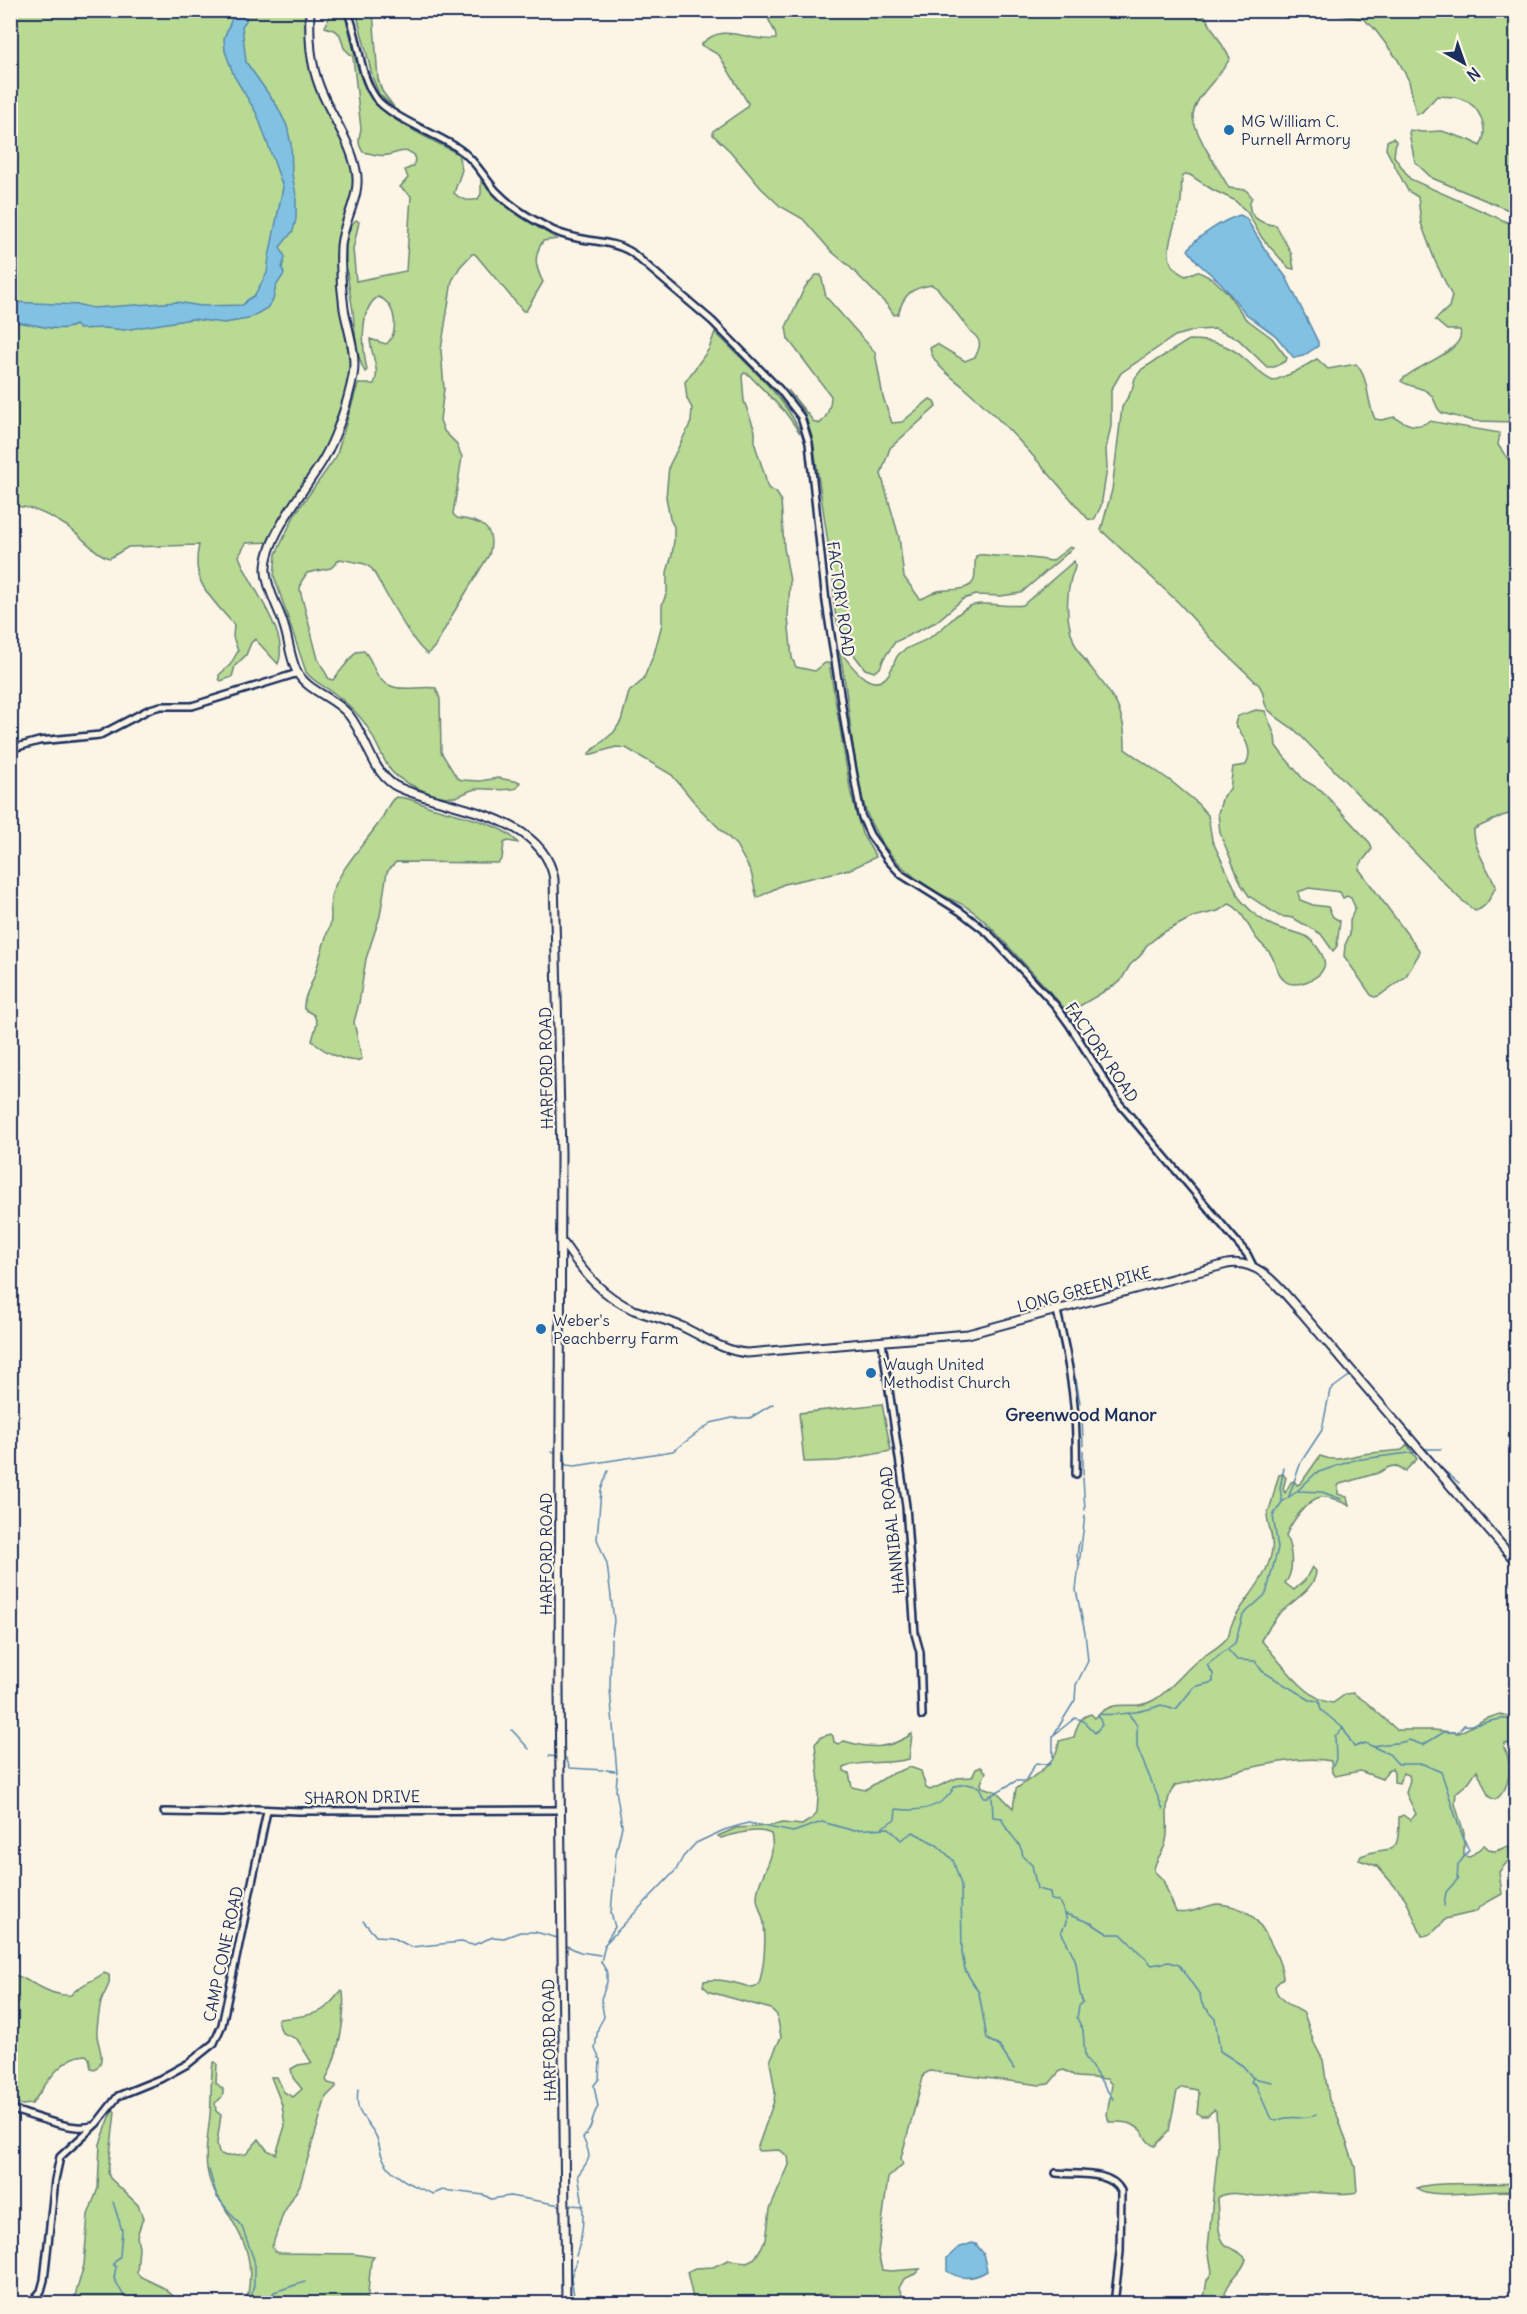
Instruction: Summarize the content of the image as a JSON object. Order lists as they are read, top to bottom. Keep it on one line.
{"streets":{"main road":["HARFORD ROAD","LONG GREEN PIKE"],"street":["FACTORY ROAD","HANNIBAL ROAD","SHARON DRIVE","CAMP CONE ROAD"]},"crossings":[["FACTORY ROAD","LONG GREEN PIKE"],["HARFORD ROAD","LONG GREEN PIKE"],["HARFORD ROAD","SHARON DRIVE"],["LONG GREEN PIKE","HANNIBAL ROAD"],["SHARON DRIVE","CAMP CONE ROAD"]],"districts":["Greenwood Manor"],"places":["MG William C. Purnell Armory","Weber's Peachberry Farm","Waugh United Methodist Church"],"north":"bottom right"}
